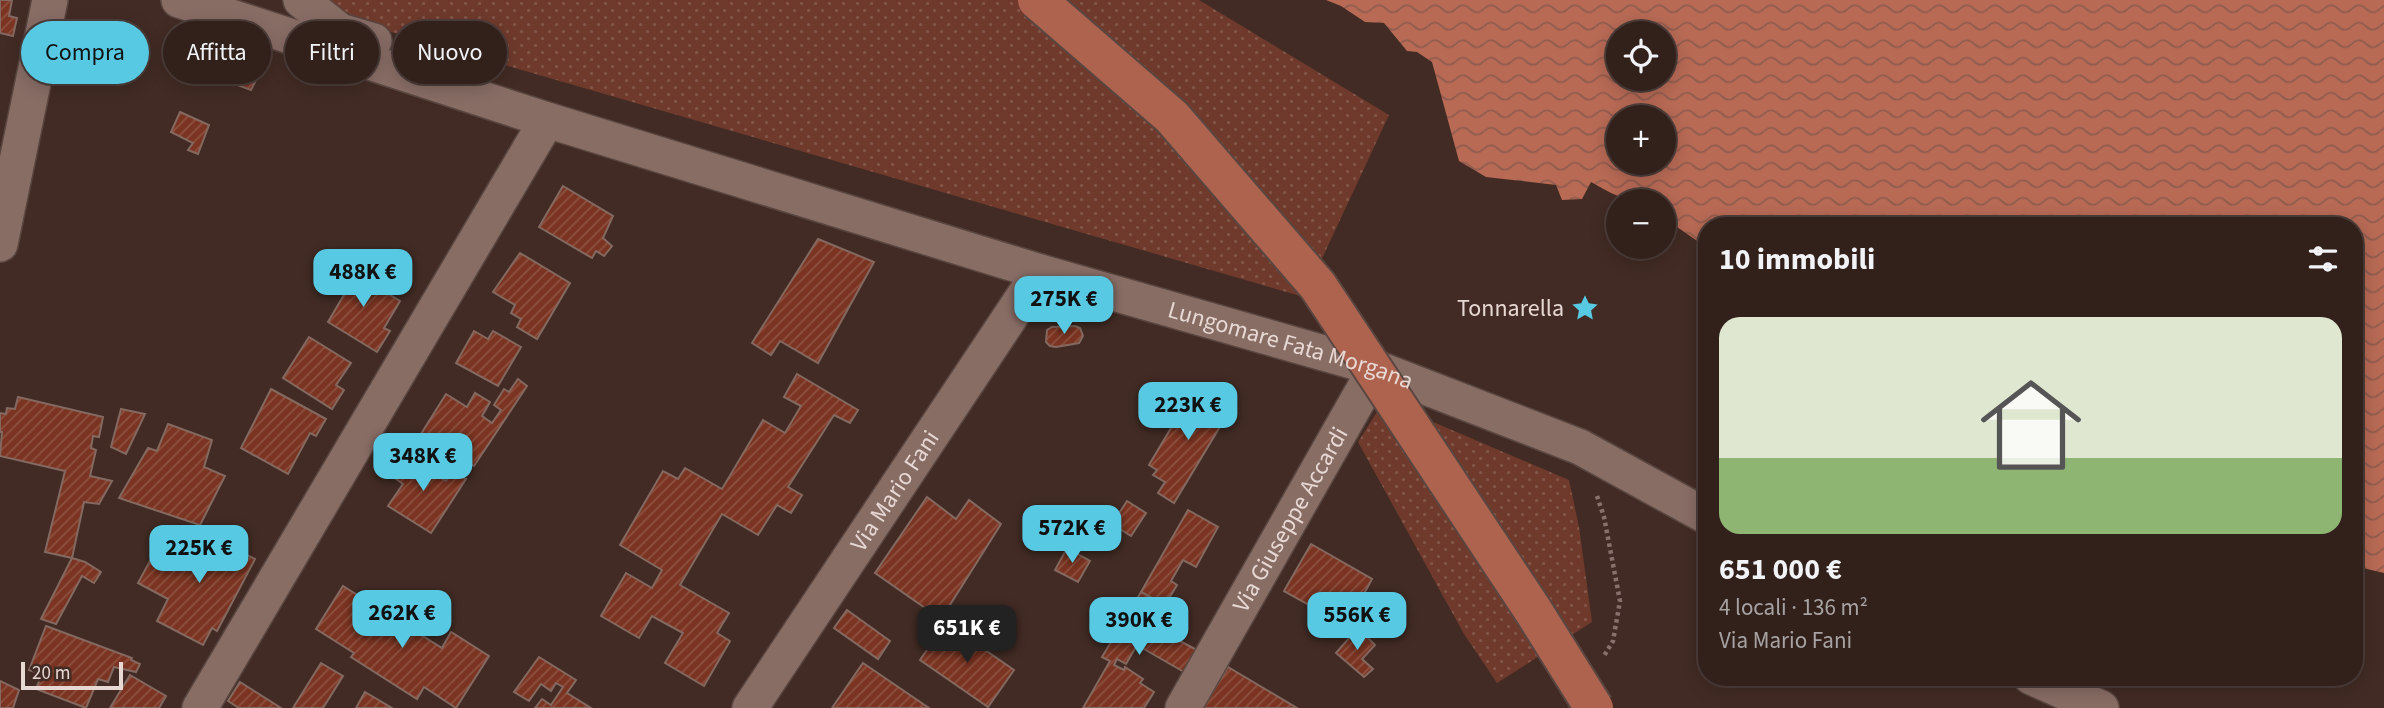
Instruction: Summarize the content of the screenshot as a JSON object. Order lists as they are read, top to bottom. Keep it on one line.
{"streets":{"street":["Lungomare Fata Morgana","Via Mario Fani","Via Giuseppe Accardi"]},"crossings":[["Lungomare Fata Morgana","Via Mario Fani"],["Lungomare Fata Morgana","Via Giuseppe Accardi"]],"places":{"place":["Tonnarella"]},"scale_bar":"20 m","page":{"map_buttons":["+","−"],"chip":["Compra","Affitta","Filtri","Nuovo"],"heading":"10 immobili","price":["488K €","275K €","223K €","348K €","572K €","225K €","262K €","556K €","390K €","651K €"],"list":[{"name":"651 000 €","note":"4 locali · 136 m² · Via Mario Fani"}],"scale":"20 m"}}
